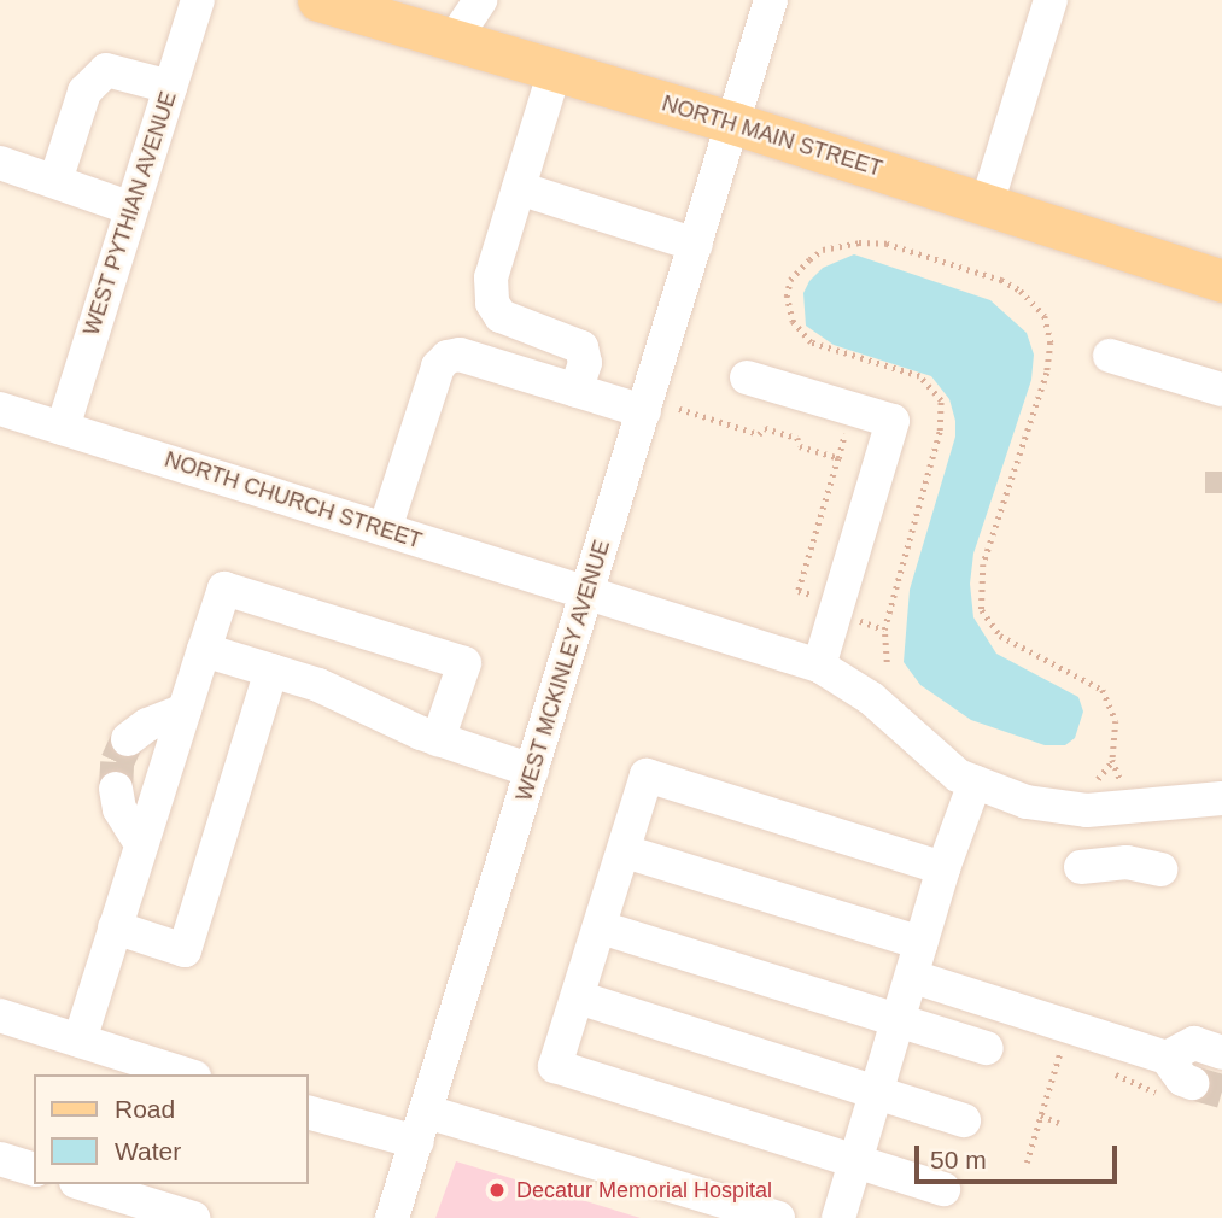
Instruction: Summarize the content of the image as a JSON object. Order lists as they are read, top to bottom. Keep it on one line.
{"streets":{"main road":["NORTH MAIN STREET"],"street":["WEST PYTHIAN AVENUE","NORTH CHURCH STREET","WEST MCKINLEY AVENUE"]},"crossings":[["NORTH MAIN STREET","WEST MCKINLEY AVENUE"],["WEST PYTHIAN AVENUE","NORTH CHURCH STREET"],["NORTH CHURCH STREET","WEST MCKINLEY AVENUE"]],"places":["Decatur Memorial Hospital"],"legend":["Road","Water"],"scale_bar":"50 m"}
